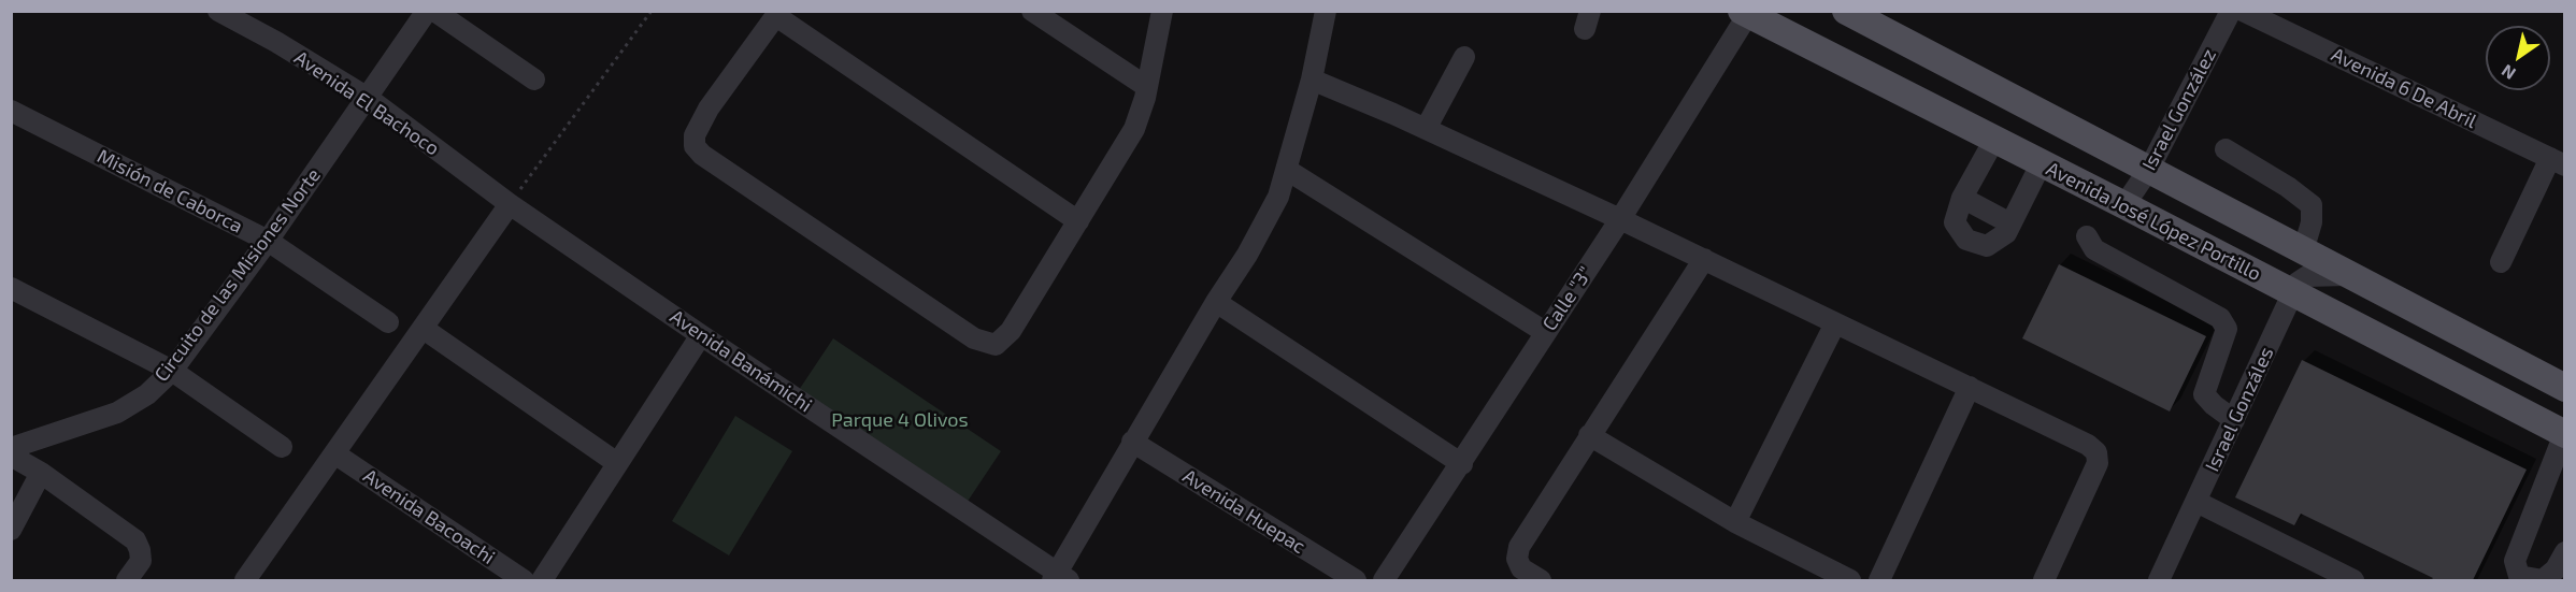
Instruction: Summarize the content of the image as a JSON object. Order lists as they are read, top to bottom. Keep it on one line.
{"streets":{"main road":["Avenida José López Portillo"],"street":["Avenida 6 De Abril","Avenida El Bachoco","Israel González","Misión de Caborca","Circuito de las Misiones Norte","Calle \"3\"","Avenida Banámichi","Israel Gonzáles","Avenida Huepac","Avenida Bacoachi"]},"crossings":[["Avenida El Bachoco","Circuito de las Misiones Norte"],["Avenida El Bachoco","Avenida Banámichi"],["Israel González","Avenida José López Portillo"],["Misión de Caborca","Circuito de las Misiones Norte"],["Avenida José López Portillo","Calle \"3\""],["Avenida José López Portillo","Israel Gonzáles"]],"parks":["Parque 4 Olivos"],"north":"bottom left"}
